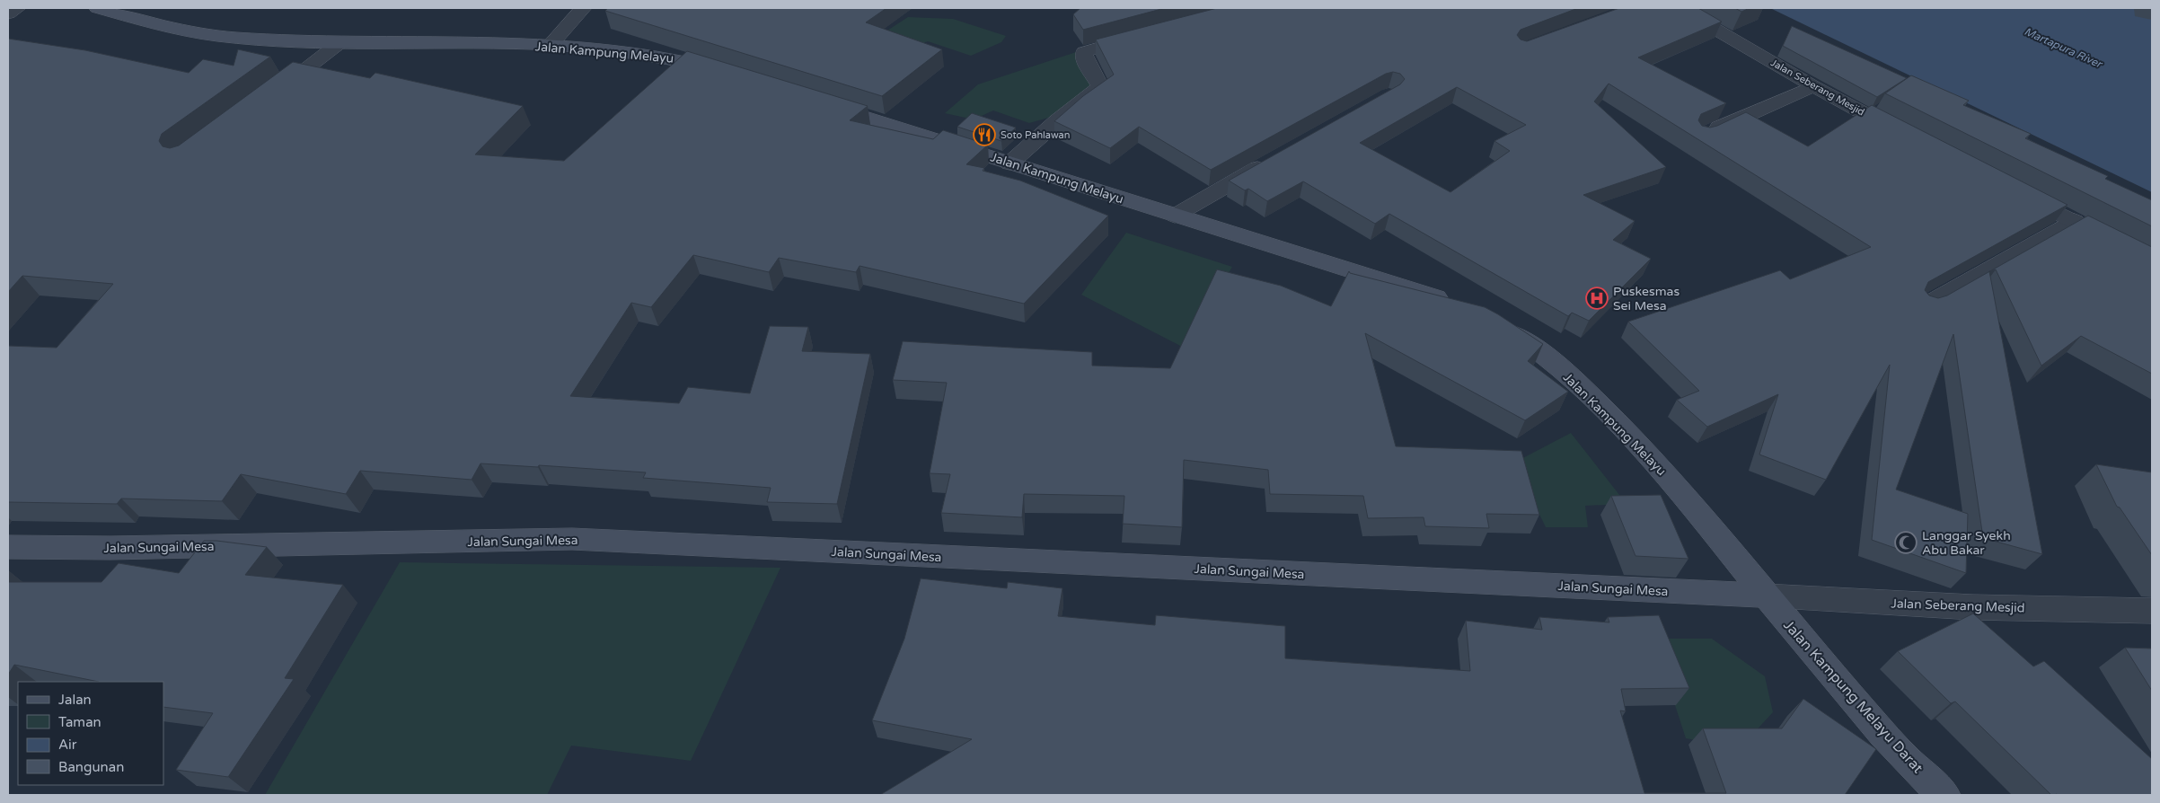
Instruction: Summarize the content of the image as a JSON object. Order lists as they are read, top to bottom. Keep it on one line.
{"streets":{"main road":["Jalan Kampung Melayu","Jalan Sungai Mesa","Jalan Kampung Melayu Darat"],"street":["Jalan Seberang Mesjid"]},"crossings":[["Jalan Kampung Melayu","Jalan Seberang Mesjid"],["Jalan Kampung Melayu","Jalan Sungai Mesa"],["Jalan Kampung Melayu","Jalan Kampung Melayu Darat"],["Jalan Seberang Mesjid","Jalan Sungai Mesa"],["Jalan Seberang Mesjid","Jalan Kampung Melayu Darat"],["Jalan Sungai Mesa","Jalan Kampung Melayu Darat"]],"water":["Martapura River"],"places":{"restaurant":["Soto Pahlawan"],"hospital":["Puskesmas Sei Mesa"],"mosque":["Langgar Syekh Abu Bakar"]},"legend":["Jalan","Taman","Air","Bangunan"]}
